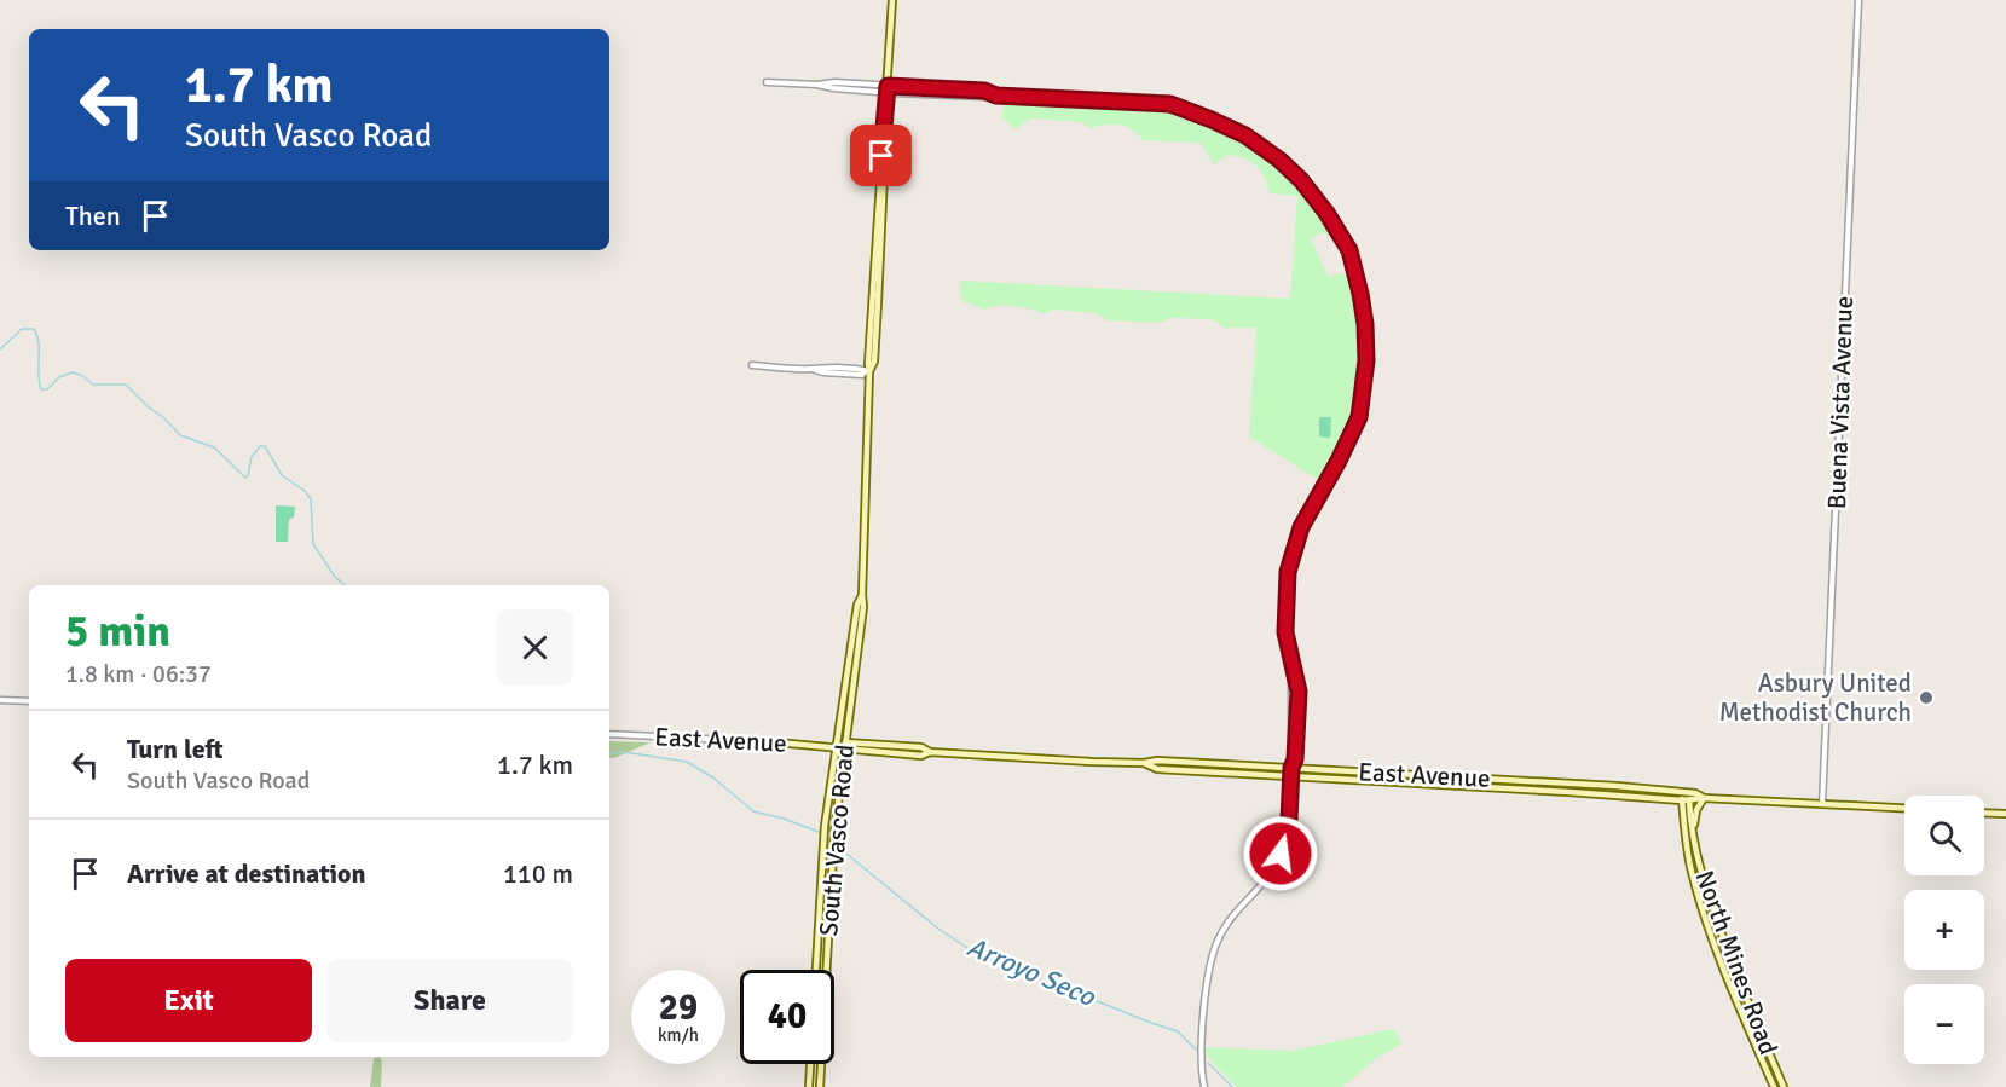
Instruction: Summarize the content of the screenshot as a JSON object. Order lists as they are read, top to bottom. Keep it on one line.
{"streets":{"main road":["East Avenue","South Vasco Road","North Mines Road"],"street":["Buena Vista Avenue"]},"crossings":[["Buena Vista Avenue","East Avenue"],["East Avenue","South Vasco Road"],["East Avenue","North Mines Road"]],"water":["Arroyo Seco"],"places":["Asbury United Methodist Church"],"page":{"turn":["1.7 km","South Vasco Road"],"then":"Then","heading":["5 min","1.8 km · 06:37"],"list":[{"name":"Turn left","note":"South Vasco Road","value":"1.7 km"},{"name":"Arrive at destination","value":"110 m"}],"map_buttons":["+","−"],"buttons":["Exit","Share"],"speed":"29 km/h","limit":"40"}}
